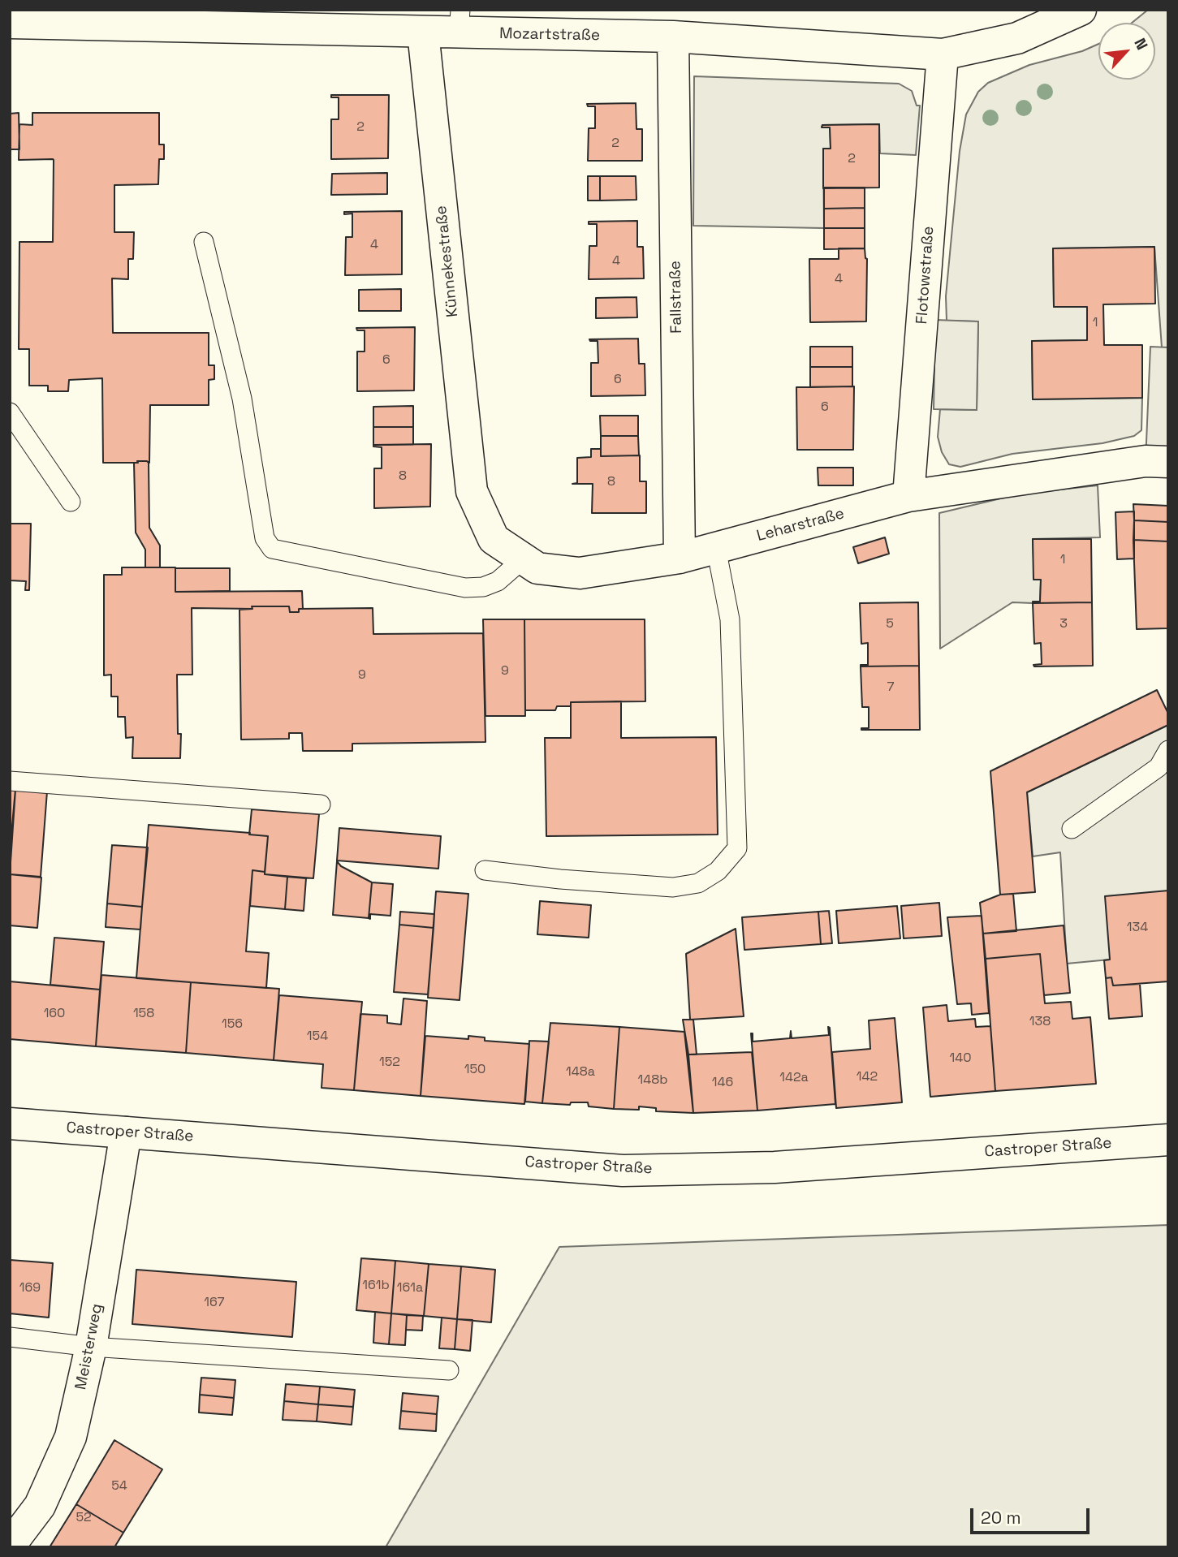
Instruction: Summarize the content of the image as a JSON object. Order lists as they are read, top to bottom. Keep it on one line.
{"streets":{"street":["Mozartstraße","Künnekestraße","Flotowstraße","Fallstraße","Leharstraße","Castroper Straße","Meisterweg"]},"crossings":[["Mozartstraße","Künnekestraße"],["Mozartstraße","Flotowstraße"],["Mozartstraße","Fallstraße"],["Künnekestraße","Leharstraße"],["Flotowstraße","Leharstraße"],["Fallstraße","Leharstraße"],["Castroper Straße","Meisterweg"]],"house_numbers":["2","2","2","4","4","4","1","6","6","6","8","8","1","5","3","9","9","7","134","160","158","138","156","154","140","152","150","148a","142","142a","148b","146","161b","169","161a","167","54","52"],"scale_bar":"20 m","north":"top right"}
